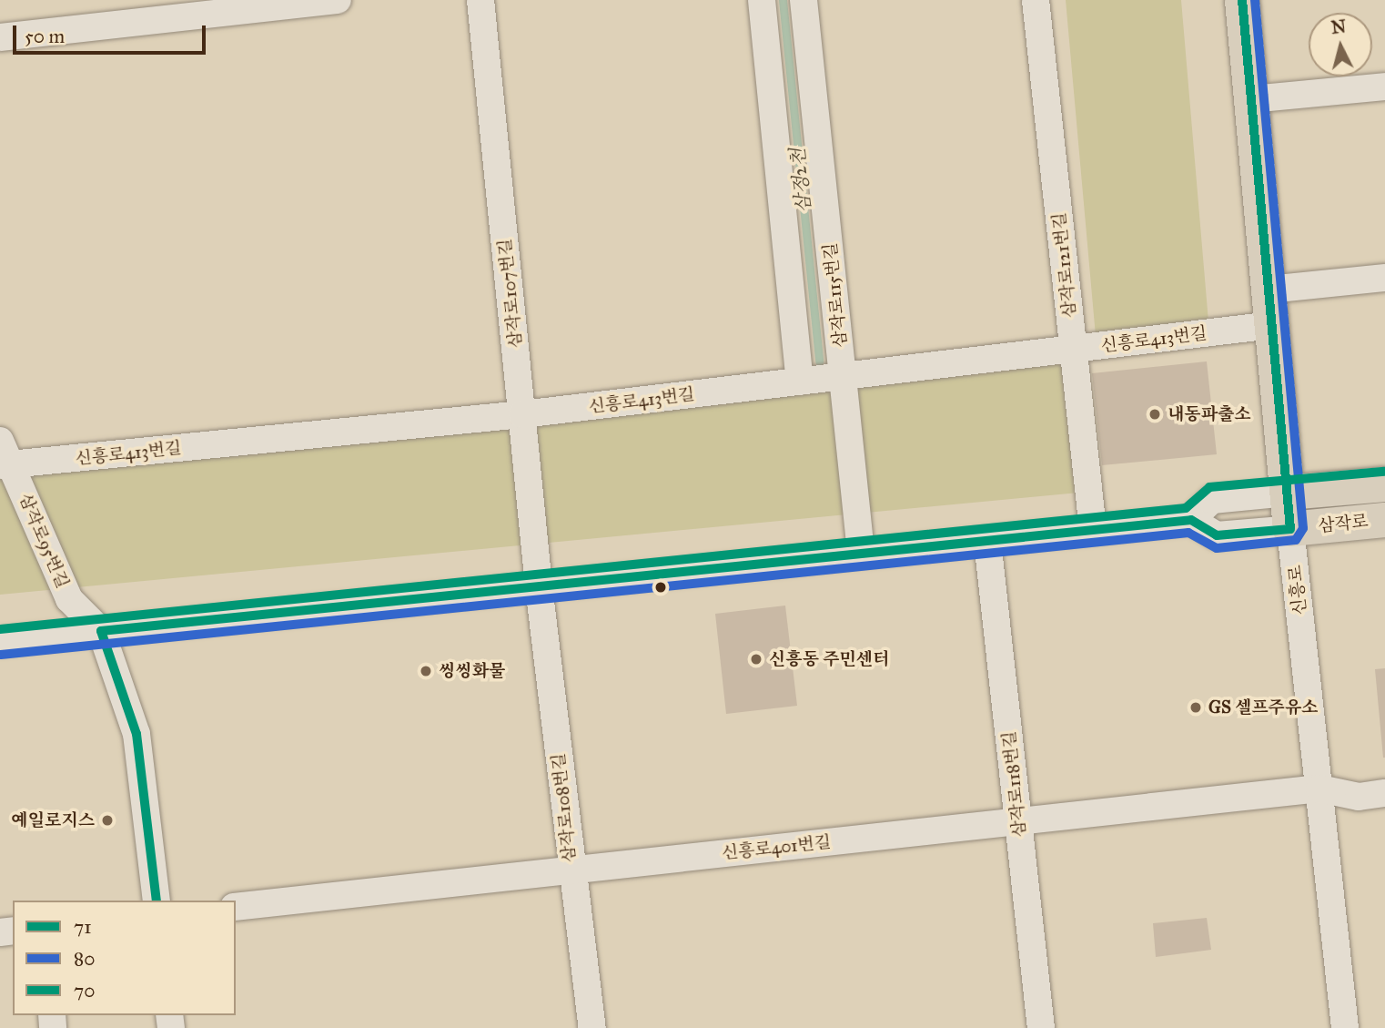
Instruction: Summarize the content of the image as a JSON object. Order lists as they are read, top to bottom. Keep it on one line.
{"streets":{"main road":["삼작로","신흥로"],"street":["삼작로121번길","삼작로107번길","삼작로115번길","신흥로413번길","삼작로95번길","삼작로118번길","삼작로108번길","신흥로401번길"]},"crossings":[["삼작로121번길","신흥로413번길"],["삼작로107번길","신흥로413번길"],["삼작로107번길","삼작로108번길"],["삼작로115번길","신흥로413번길"],["신흥로413번길","삼작로95번길"],["신흥로413번길","신흥로"],["삼작로","신흥로"],["신흥로","신흥로401번길"],["삼작로118번길","신흥로401번길"],["삼작로108번길","신흥로401번길"]],"water":["삼정2천"],"places":["내동파출소","신흥동 주민센터","씽씽화물","GS 셀프주유소","예일로지스"],"lines":["transit line 71","transit line 80","transit line 70"],"legend":["71","80","70"],"scale_bar":"50 m","north":"top"}
